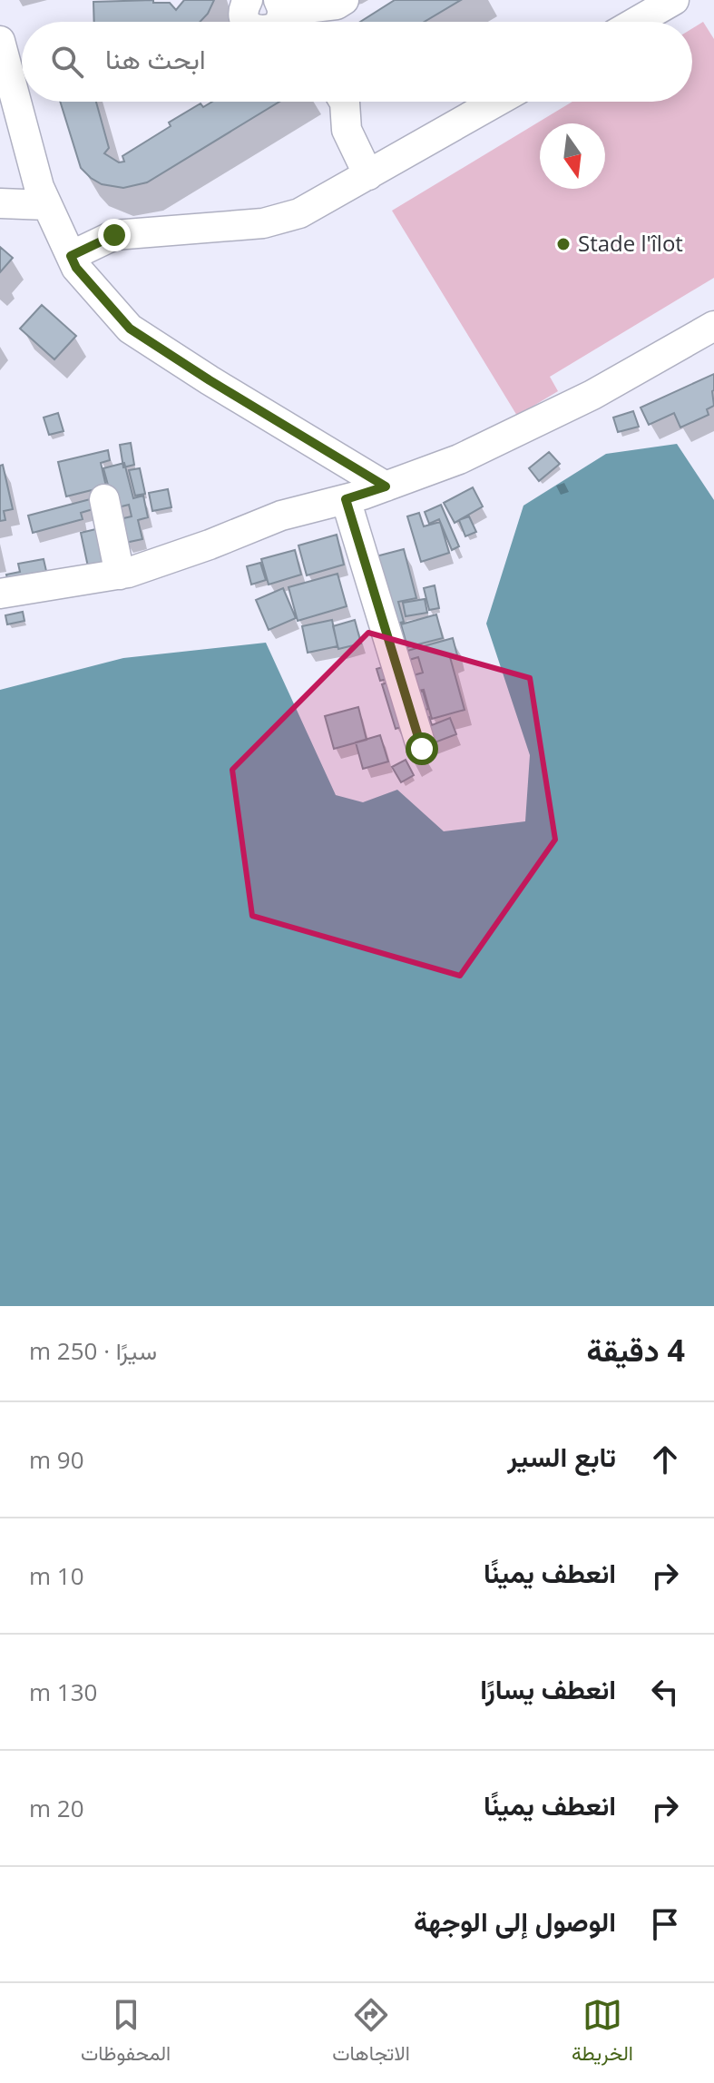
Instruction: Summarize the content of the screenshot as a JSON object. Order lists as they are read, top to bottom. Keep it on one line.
{"places":["Stade l'îlot"],"north":"bottom","page":{"search":"ابحث هنا","heading":["4 دقيقة","سيرًا · 250 m"],"list":[["تابع السير","90 m"],["انعطف يمينًا","10 m"],["انعطف يسارًا","130 m"],["انعطف يمينًا","20 m"],"الوصول إلى الوجهة"],"nav":["الخريطة","الاتجاهات","المحفوظات"]}}
